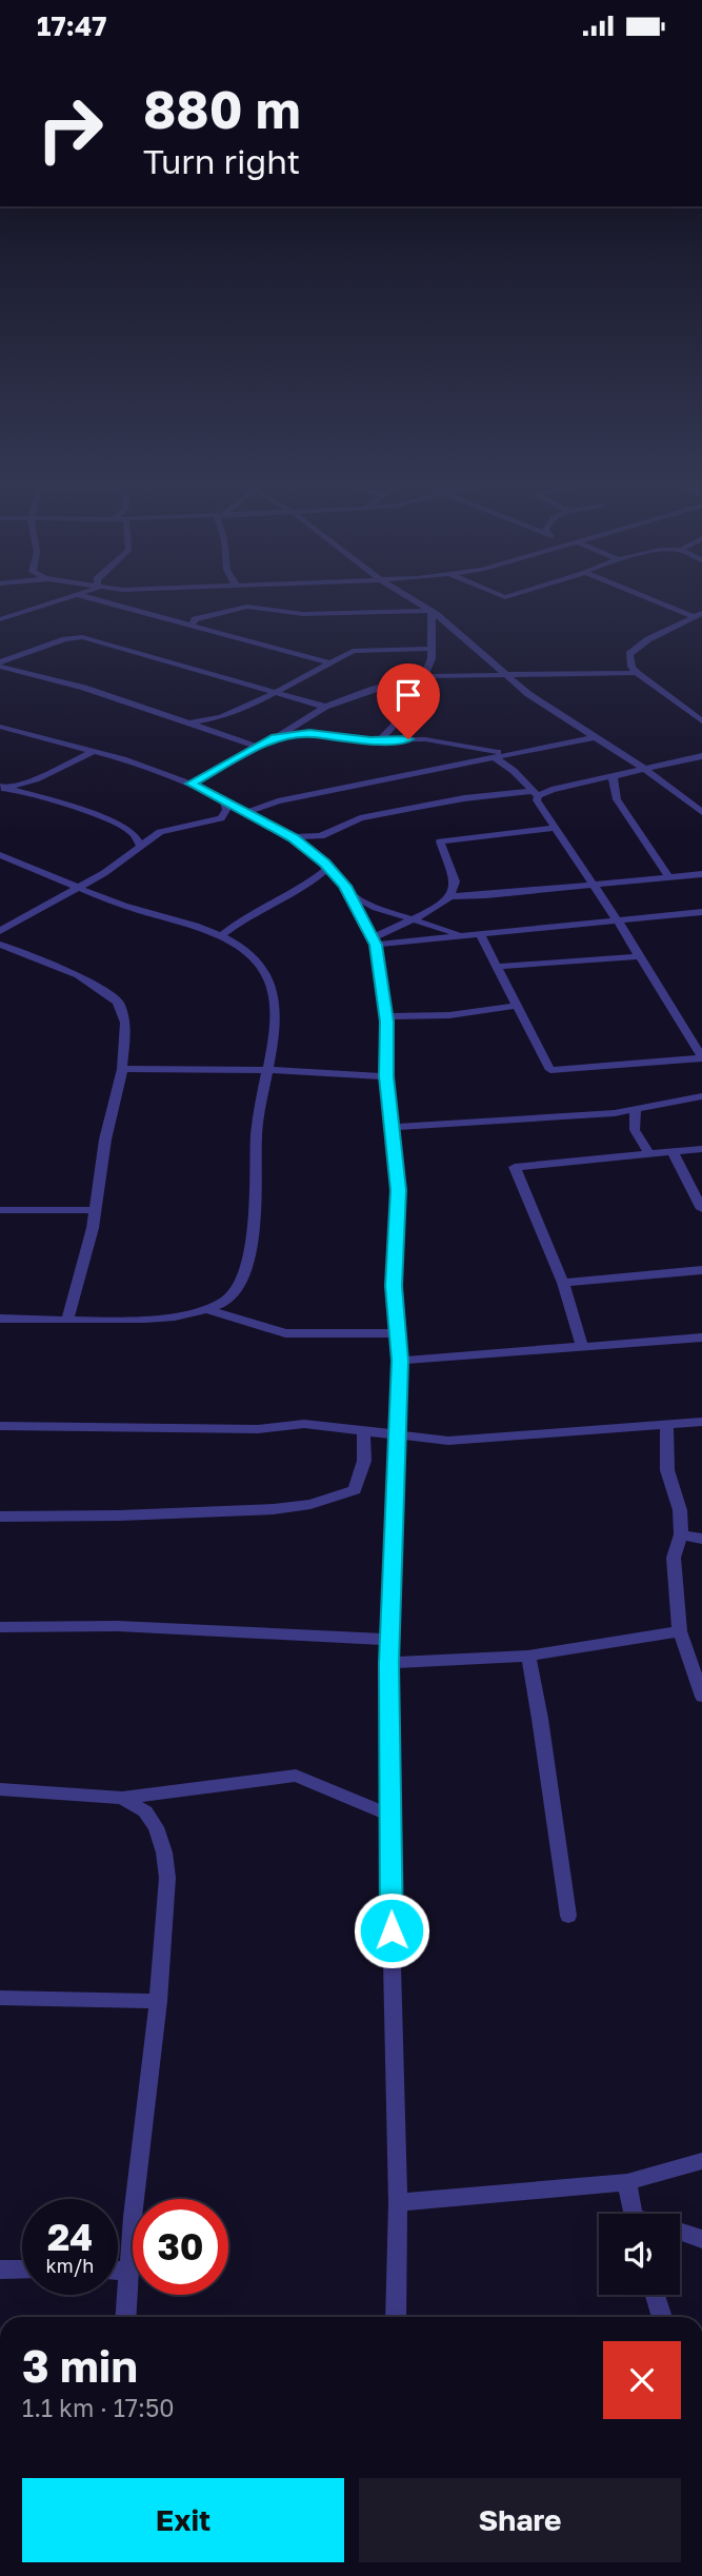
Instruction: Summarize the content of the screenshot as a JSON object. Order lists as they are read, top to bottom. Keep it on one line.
{"page":{"status":"17:47","turn":["880 m","Turn right"],"speed":"24 km/h","limit":"30","heading":["3 min","1.1 km · 17:50"],"buttons":["Exit","Share"]}}
